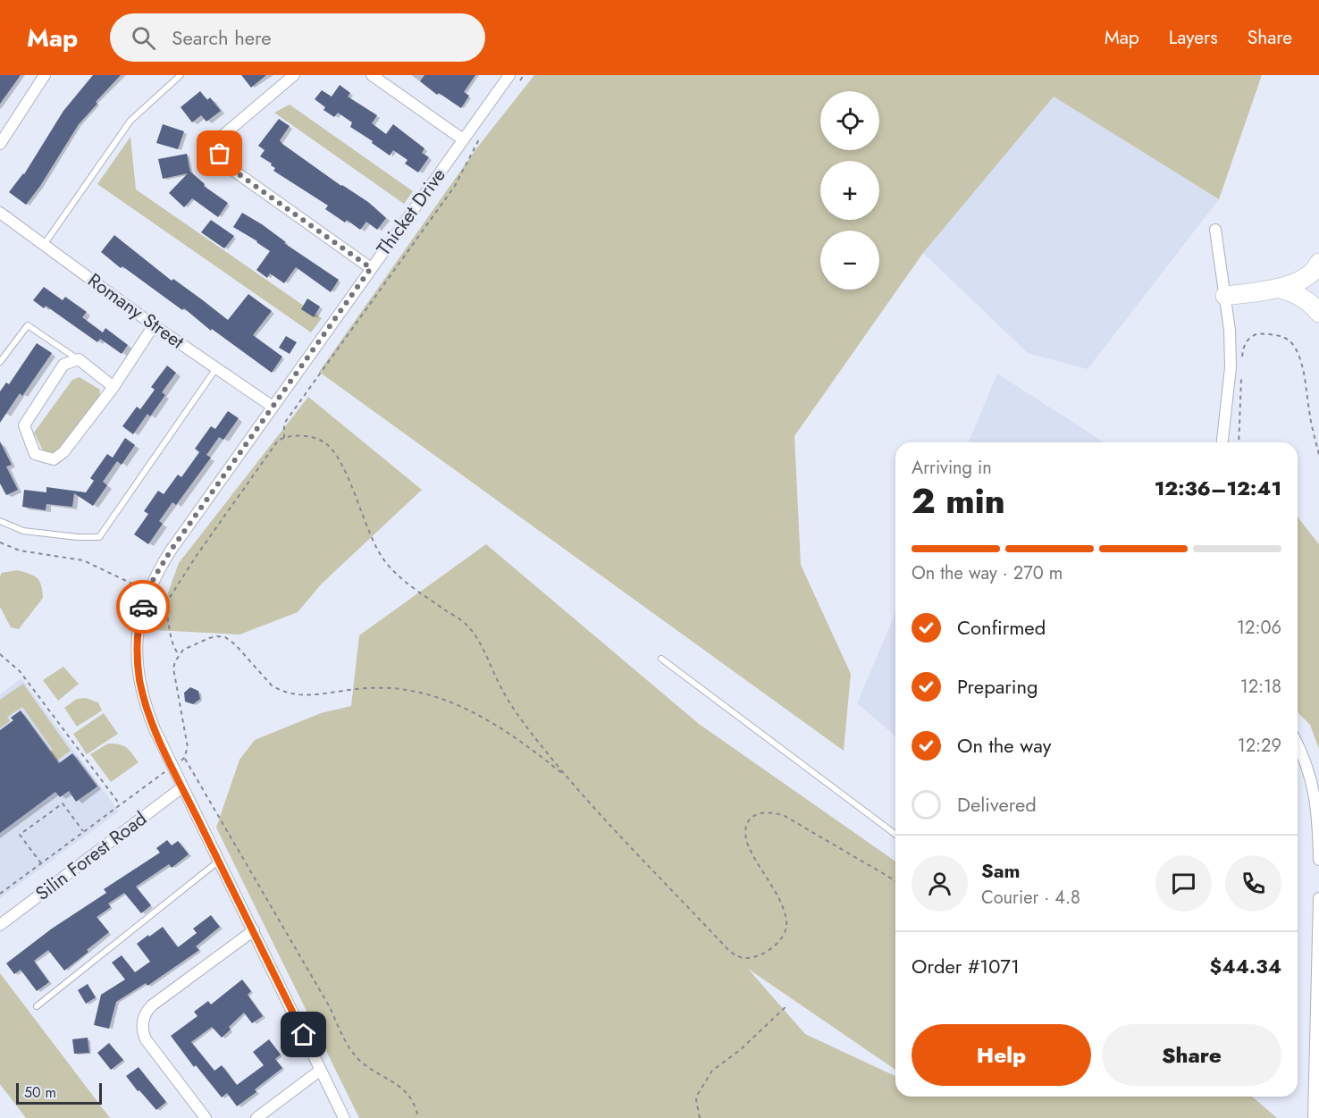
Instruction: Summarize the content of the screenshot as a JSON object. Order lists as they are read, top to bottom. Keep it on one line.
{"streets":{"street":["Thicket Drive","Romany Street","Silin Forest Road"]},"crossings":[["Thicket Drive","Romany Street"],["Thicket Drive","Silin Forest Road"]],"scale_bar":"50 m","page":{"header":"Map","search":"Search here","nav":["Map","Layers","Share"],"map_buttons":["+","−"],"heading":["2 min","Arriving in","12:36–12:41"],"panel":["Sam","Courier · 4.8","Order #1071","$44.34"],"bar":"On the way · 270 m","list":[["Confirmed","12:06"],["Preparing","12:18"],["On the way","12:29"],"Delivered"],"buttons":["Help","Share"],"scale":"50 m"}}
